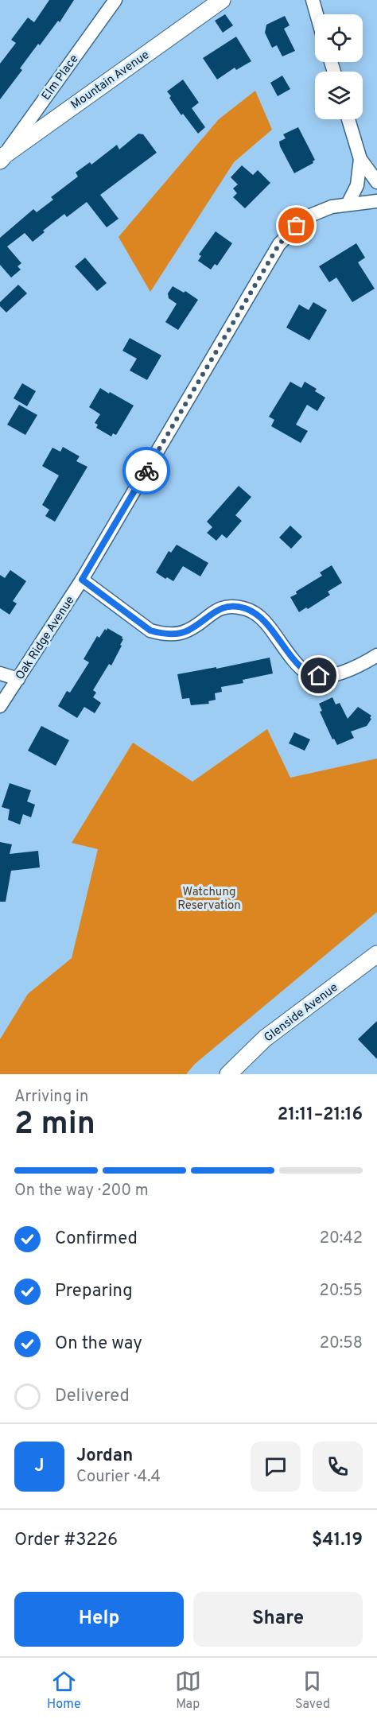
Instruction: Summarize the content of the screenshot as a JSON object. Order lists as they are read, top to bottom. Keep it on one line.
{"streets":{"main road":["Mountain Avenue","Glenside Avenue"],"street":["Elm Place","Oak Ridge Avenue"]},"crossings":[["Elm Place","Mountain Avenue"]],"parks":["Watchung Reservation"],"page":{"heading":["2 min","Arriving in","21:11–21:16"],"panel":["Jordan","Courier · 4.4","Order #3226","$41.19"],"bar":"On the way · 200 m","list":[["Confirmed","20:42"],["Preparing","20:55"],["On the way","20:58"],"Delivered"],"round":"J","buttons":["Help","Share"],"tabs":["Home","Map","Saved"]}}
